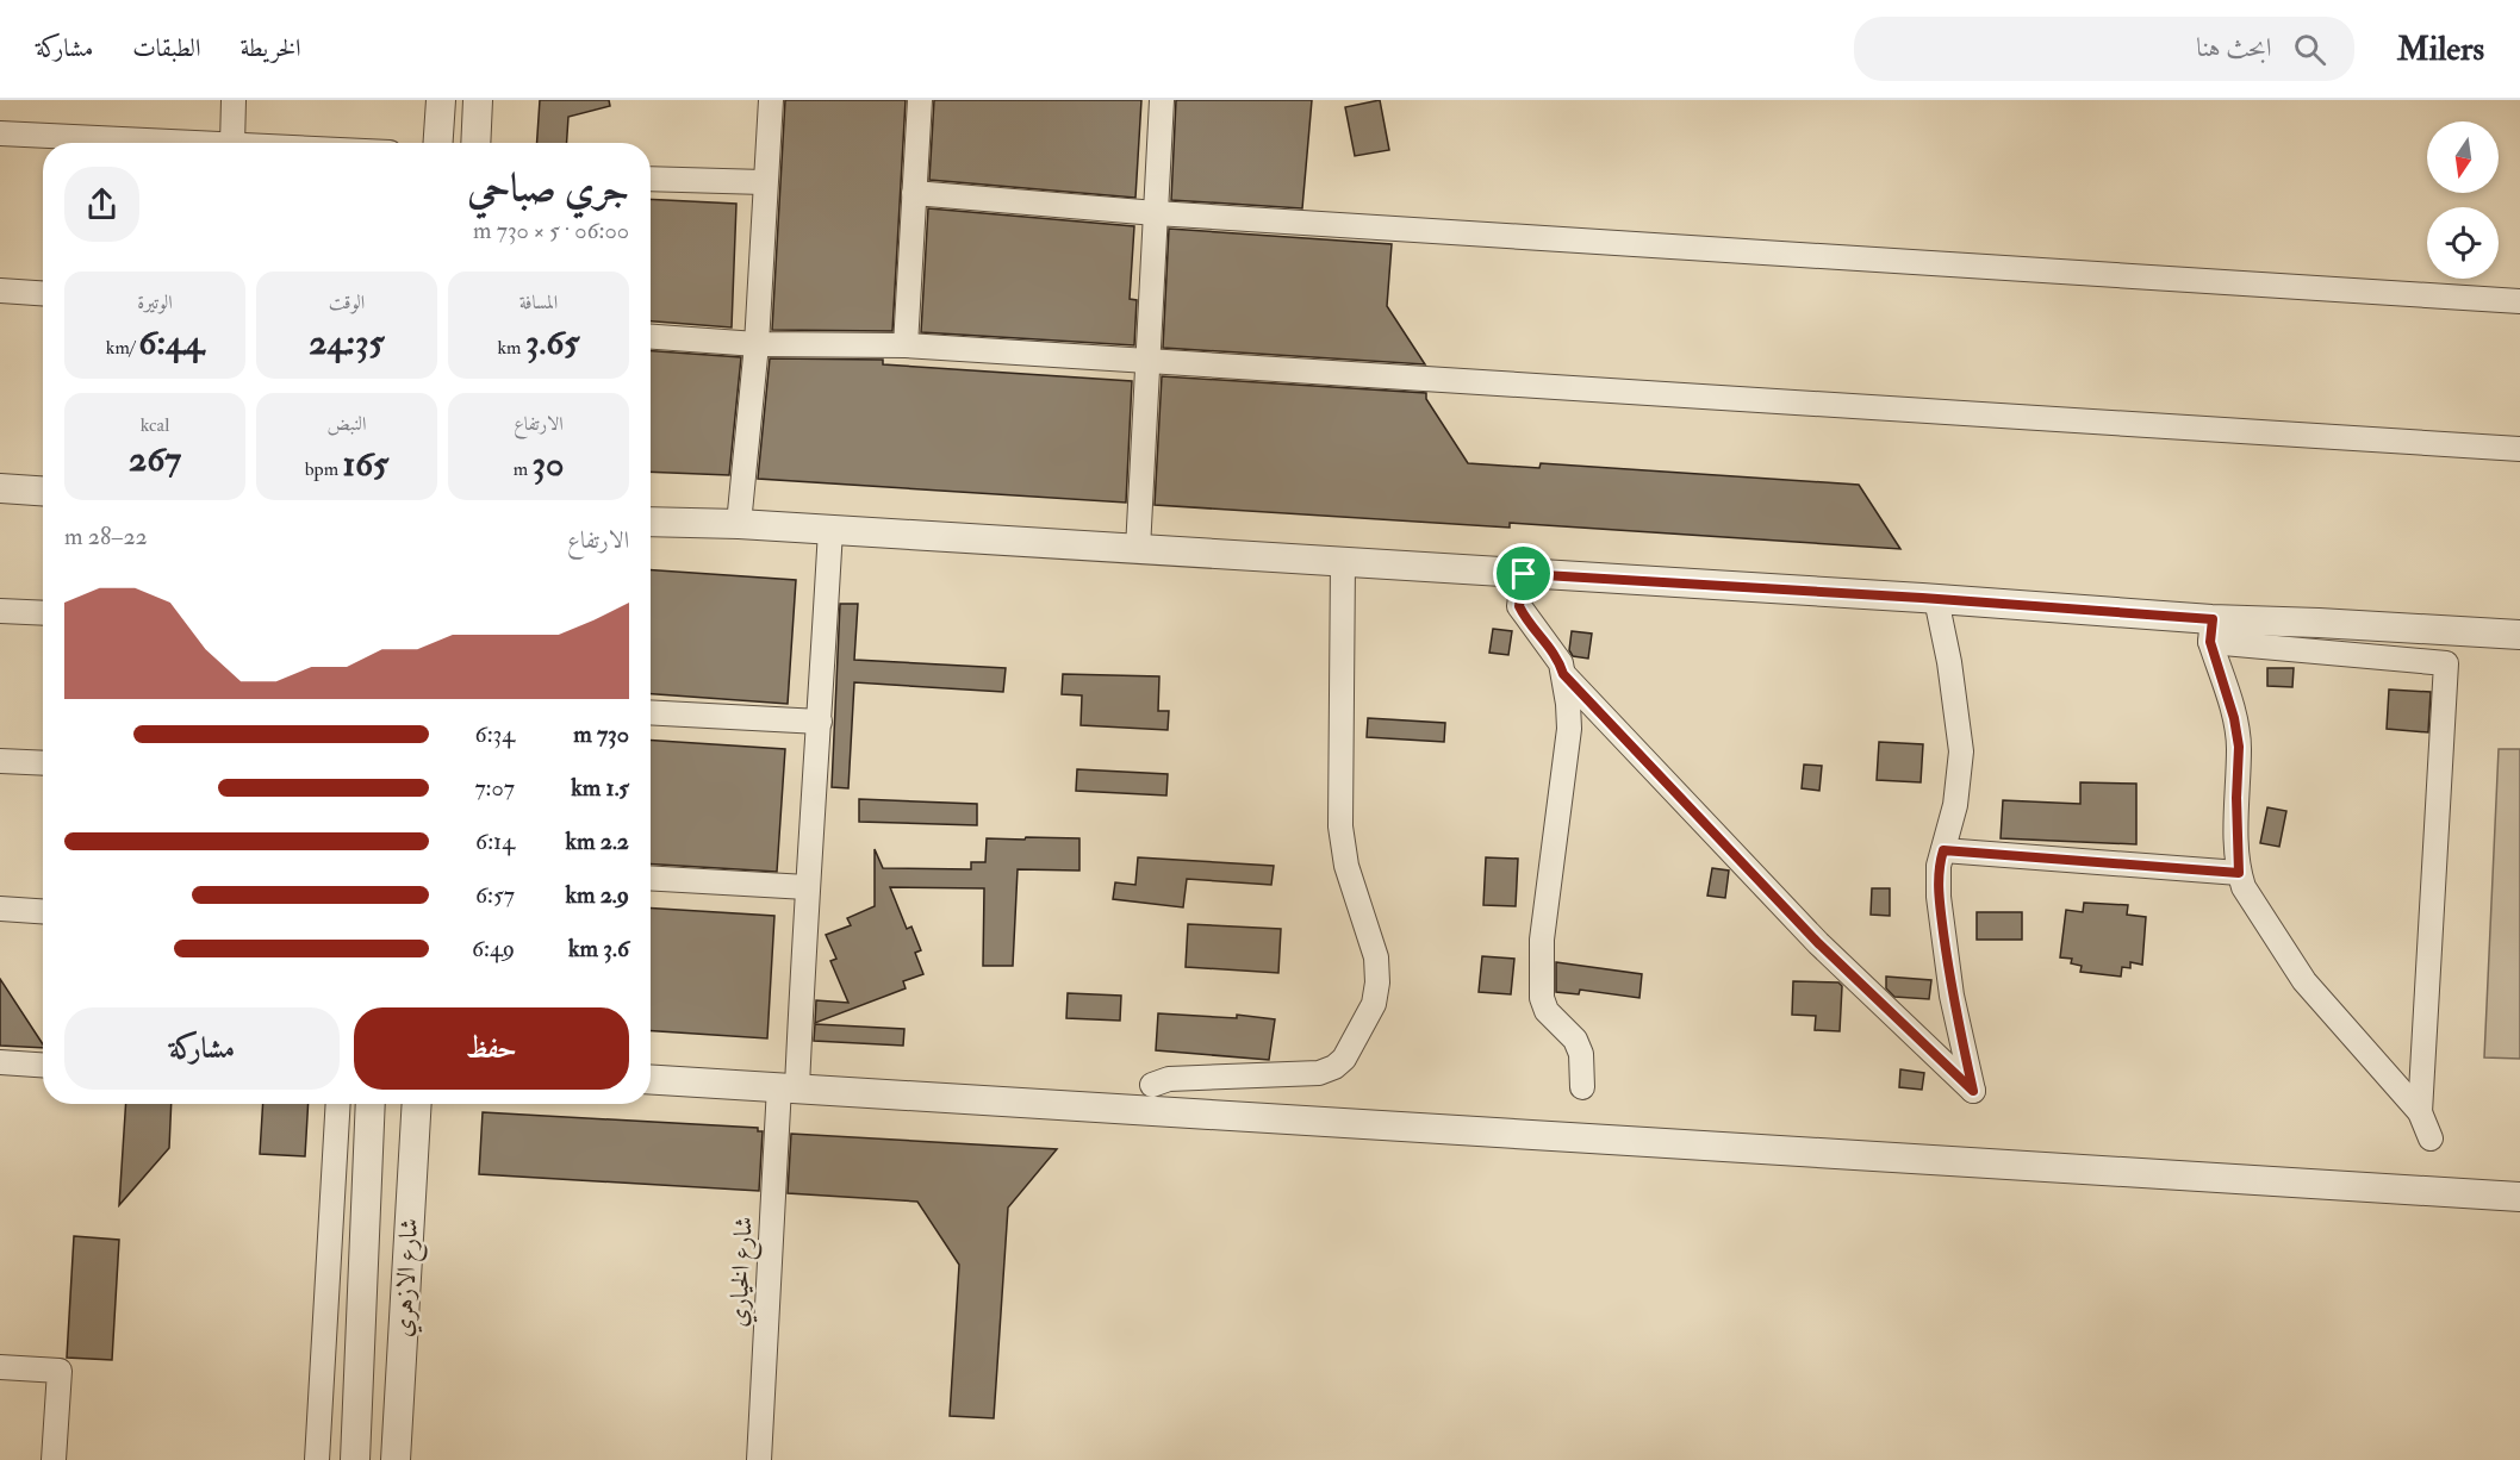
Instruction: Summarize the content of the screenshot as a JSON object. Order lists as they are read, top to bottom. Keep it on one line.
{"streets":{"street":["شارع الخياري","شارع الازهري"]},"north":"bottom","page":{"header":"Milers","search":"ابحث هنا","nav":["الخريطة","الطبقات","مشاركة"],"heading":["جري صباحي","06:00 · 5 × 730 m"],"stats":[["المسافة","3.65 km"],["الوقت","24:35"],["الوتيرة","6:44 /km"],["الارتفاع","30 m"],["النبض","165 bpm"],["kcal","267"]],"chart":["الارتفاع","22–28 m"],"list":[{"name":"730 m","note":"6:34"},{"name":"1.5 km","note":"7:07"},{"name":"2.2 km","note":"6:14"},{"name":"2.9 km","note":"6:57"},{"name":"3.6 km","note":"6:49"}],"buttons":["حفظ","مشاركة"]}}
